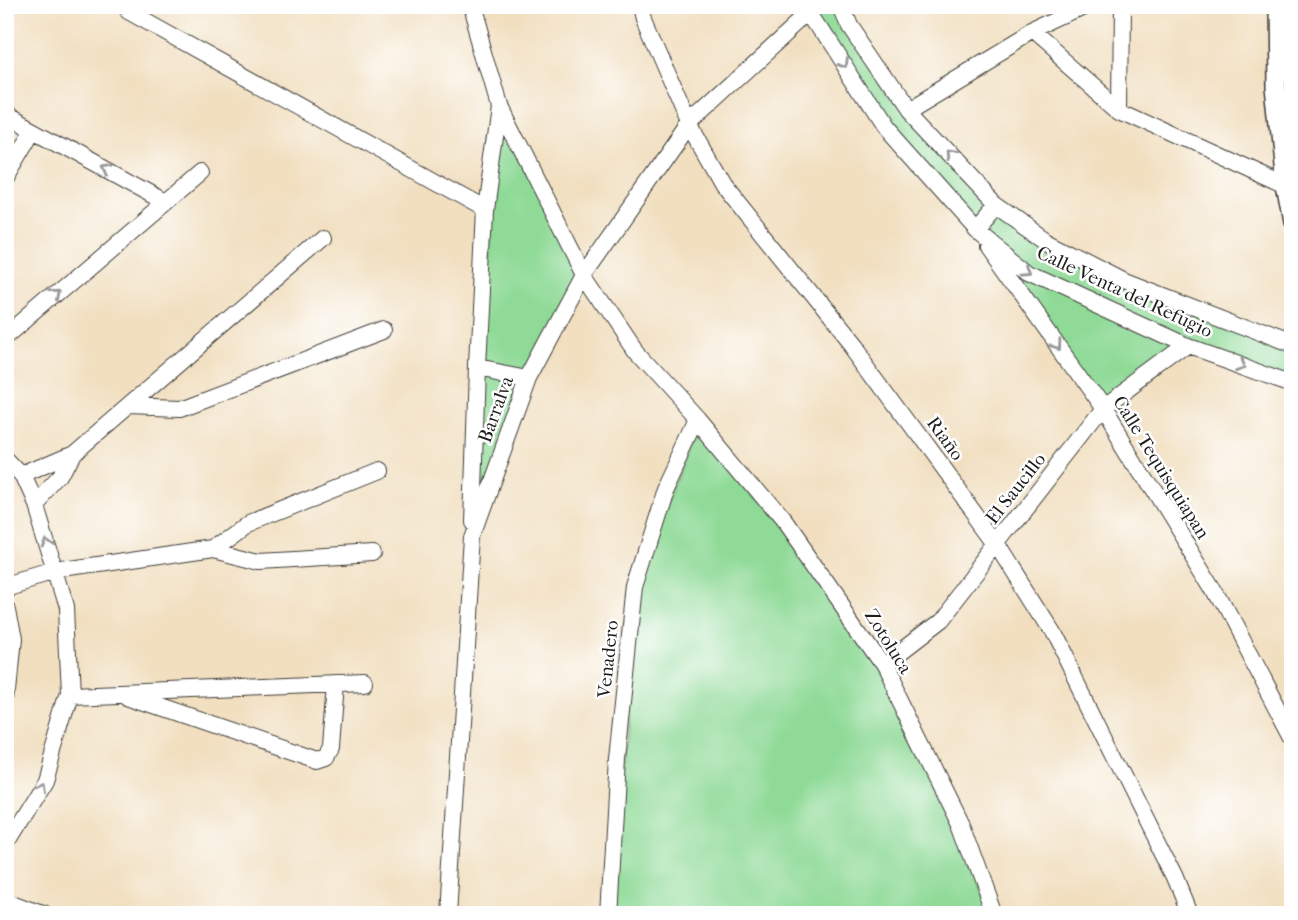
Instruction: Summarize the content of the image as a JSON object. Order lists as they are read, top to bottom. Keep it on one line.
{"streets":{"street":["Calle Venta del Refugio","Barralva","Riaño","Calle Tequisquiapan","El Saucillo","Zotoluca","Venadero"]},"crossings":[["Calle Venta del Refugio","Barralva"],["Calle Venta del Refugio","Calle Tequisquiapan"],["Calle Venta del Refugio","El Saucillo"],["Barralva","Riaño"],["Barralva","Zotoluca"],["Riaño","El Saucillo"],["Calle Tequisquiapan","El Saucillo"],["El Saucillo","Zotoluca"],["Zotoluca","Venadero"]],"one_way":["Calle Tequisquiapan"]}
